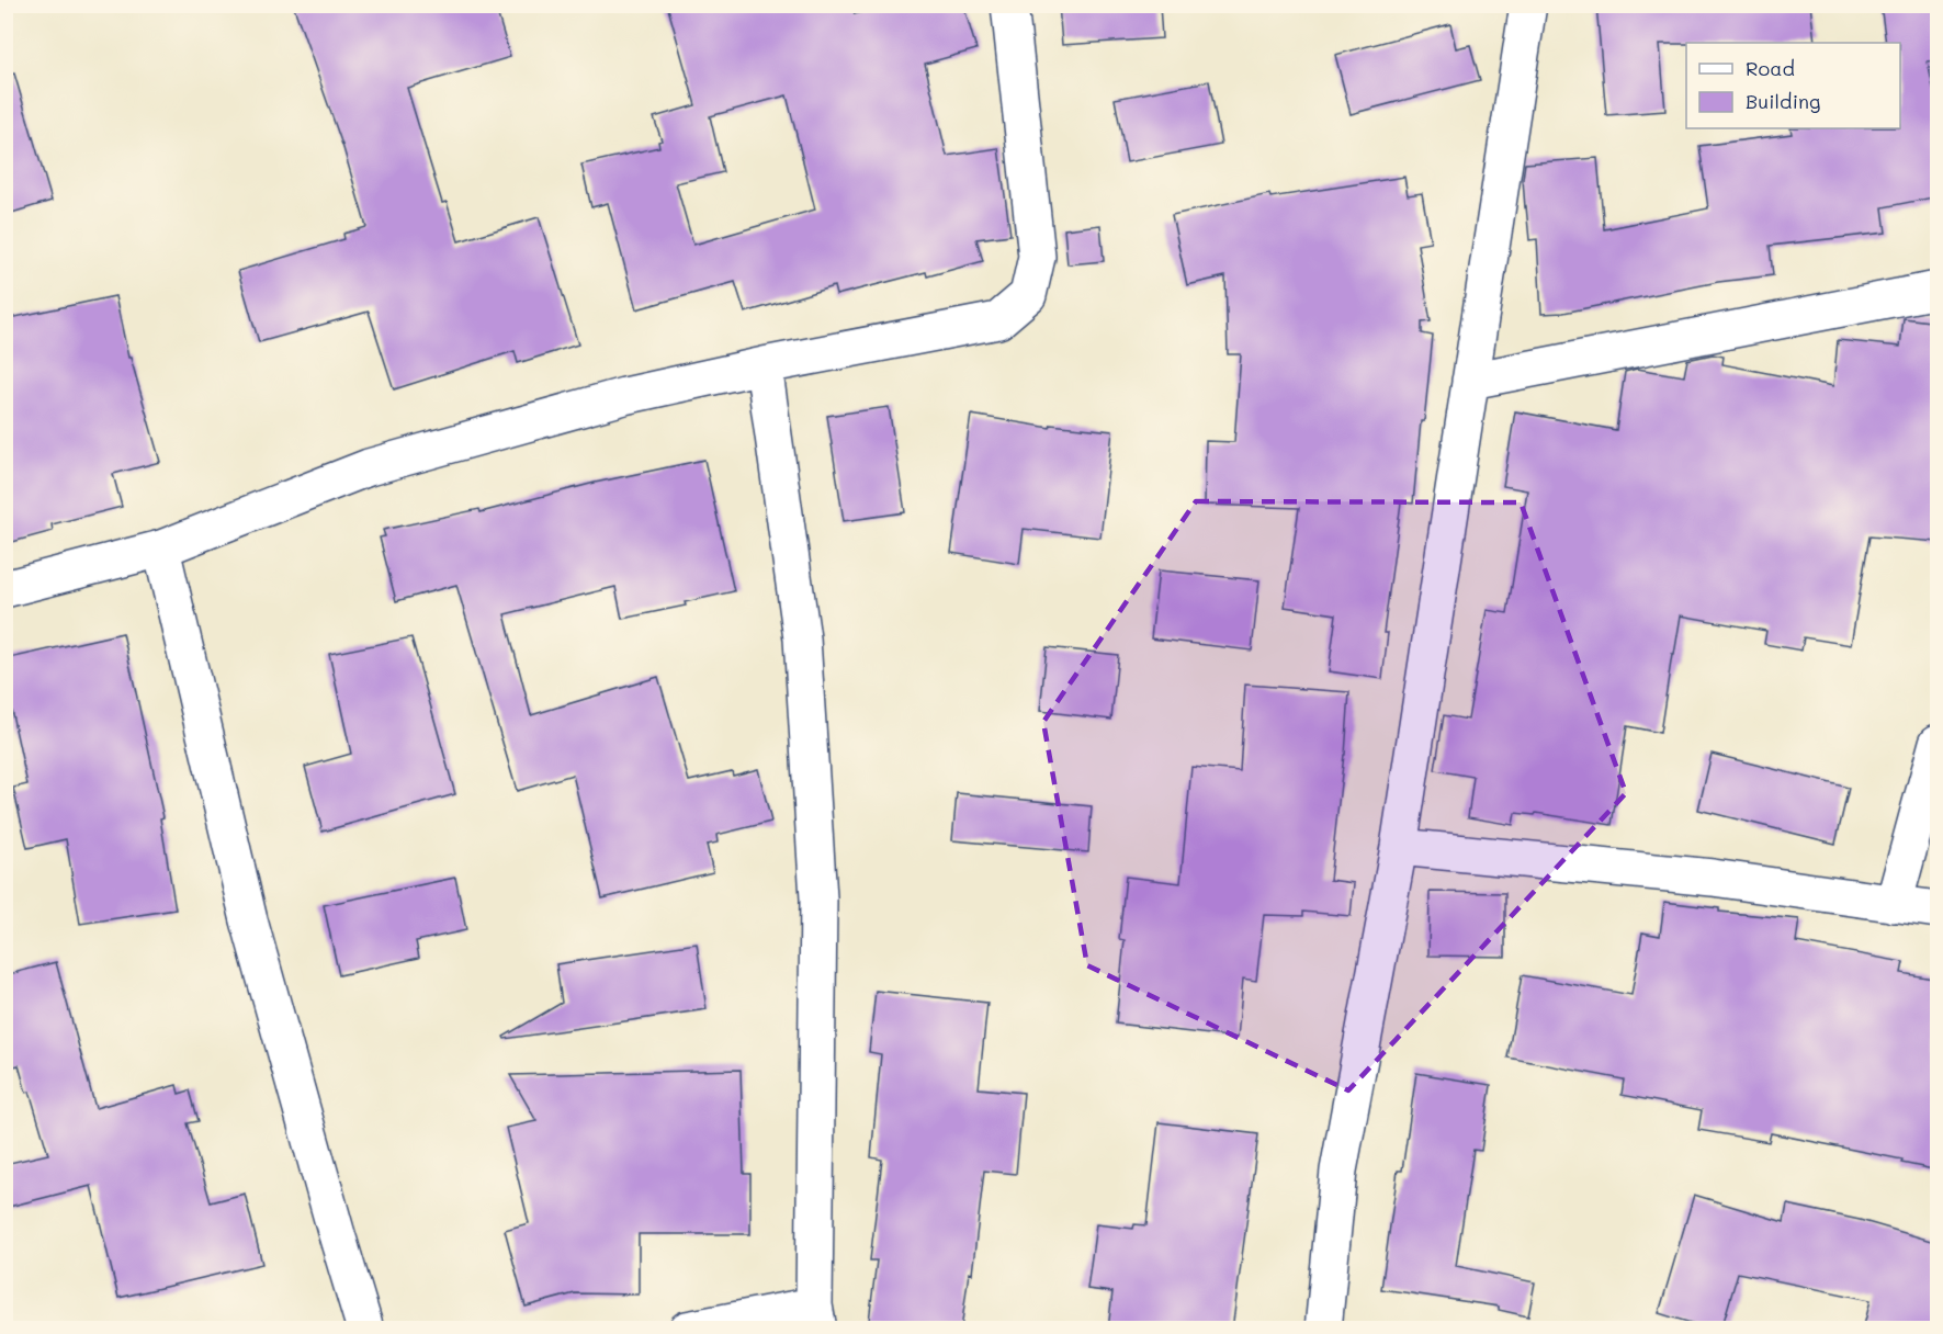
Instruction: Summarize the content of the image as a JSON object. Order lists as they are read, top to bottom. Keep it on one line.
{"legend":["Road","Building"]}
